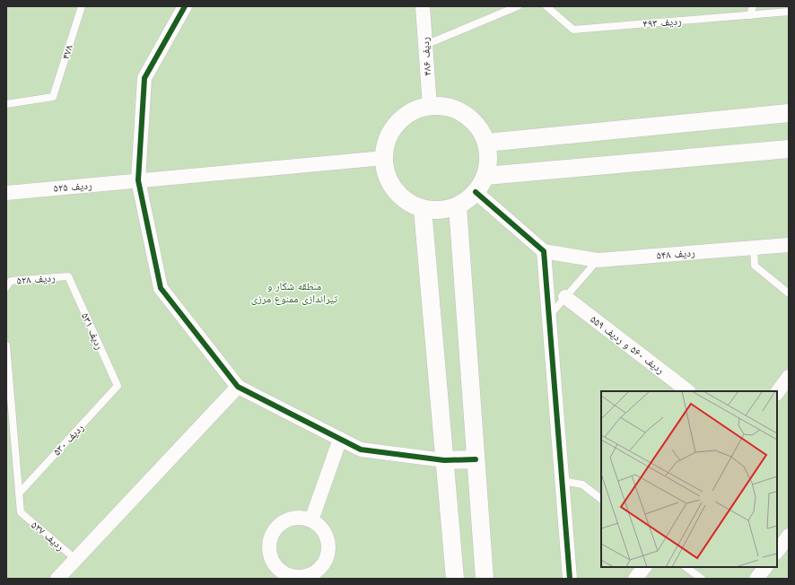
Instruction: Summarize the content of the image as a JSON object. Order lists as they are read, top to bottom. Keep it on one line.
{"streets":{"street":["ردیف ۴۸۶","ردیف ۵۲۵","ردیف ۵۴۸","ردیف ۵۶۰ و ردیف ۵۵۹"],"lane":["ردیف ۴۹۳","۴۷۸","ردیف ۵۲۸","ردیف ۵۳۱","ردیف ۵۳۰","ردیف ۵۲۷"]},"crossings":[["ردیف ۴۸۶","ردیف ۵۲۵"],["ردیف ۵۲۸","ردیف ۵۳۱"],["ردیف ۵۳۱","ردیف ۵۳۰"],["ردیف ۵۳۰","ردیف ۵۲۷"]],"parks":["منطقه شکار و تیراندازی ممنوع مرزی"]}
